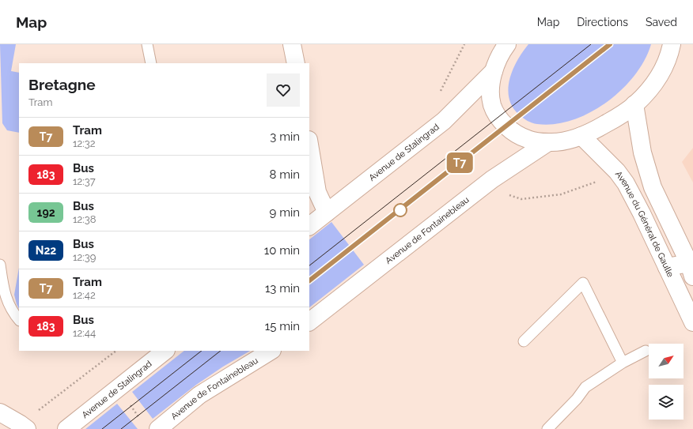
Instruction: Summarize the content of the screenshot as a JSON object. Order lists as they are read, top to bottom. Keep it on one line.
{"streets":{"main road":["Avenue de Stalingrad","Avenue du Général de Gaulle","Avenue de Fontainebleau"]},"lines":["tram line T7"],"north":"top right","page":{"header":"Map","nav":["Map","Directions","Saved"],"on_map":"T7","heading":["Bretagne","Tram"],"list":[{"mark":"T7","name":"Tram","note":"12:32","value":"3 min"},{"mark":"183","name":"Bus","note":"12:37","value":"8 min"},{"mark":"192","name":"Bus","note":"12:38","value":"9 min"},{"mark":"N22","name":"Bus","note":"12:39","value":"10 min"},{"mark":"T7","name":"Tram","note":"12:42","value":"13 min"},{"mark":"183","name":"Bus","note":"12:44","value":"15 min"}]}}
